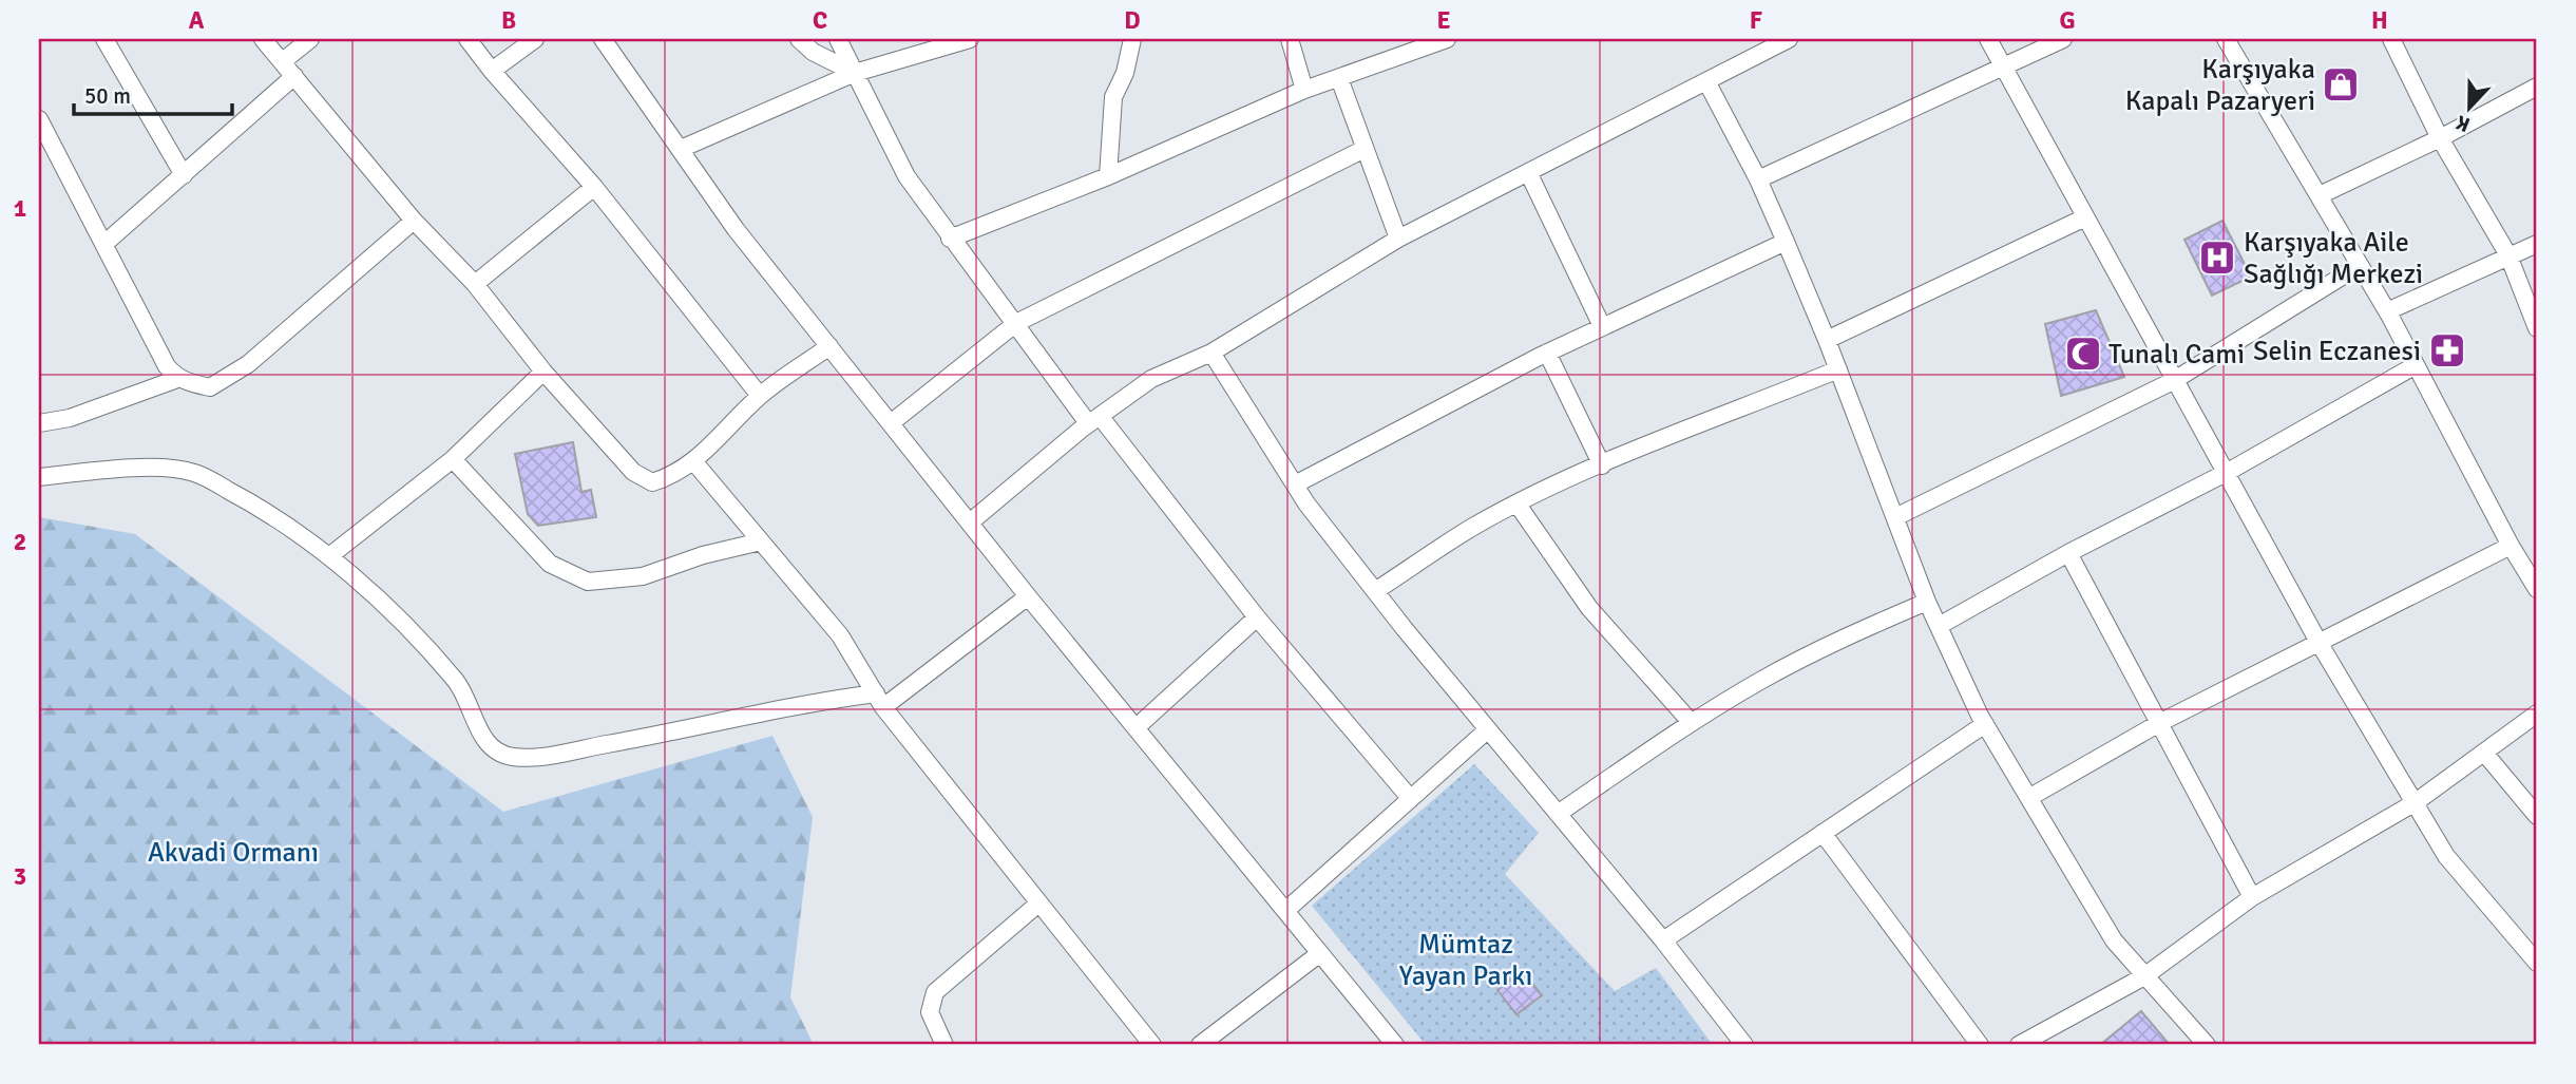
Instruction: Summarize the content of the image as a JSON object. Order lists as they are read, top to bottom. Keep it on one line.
{"parks":["Akvadi Ormanı","Mümtaz Yayan Parkı"],"places":{"shop":["Karşıyaka Kapalı Pazaryeri"],"hospital":["Karşıyaka Aile Sağlığı Merkezi"],"pharmacy":["Selin Eczanesi"],"mosque":["Tunalı Cami"]},"scale_bar":"50 m","north":"bottom","grid":{"columns":["A","B","C","D","E","F","G","H"],"rows":["1","2","3"]}}
